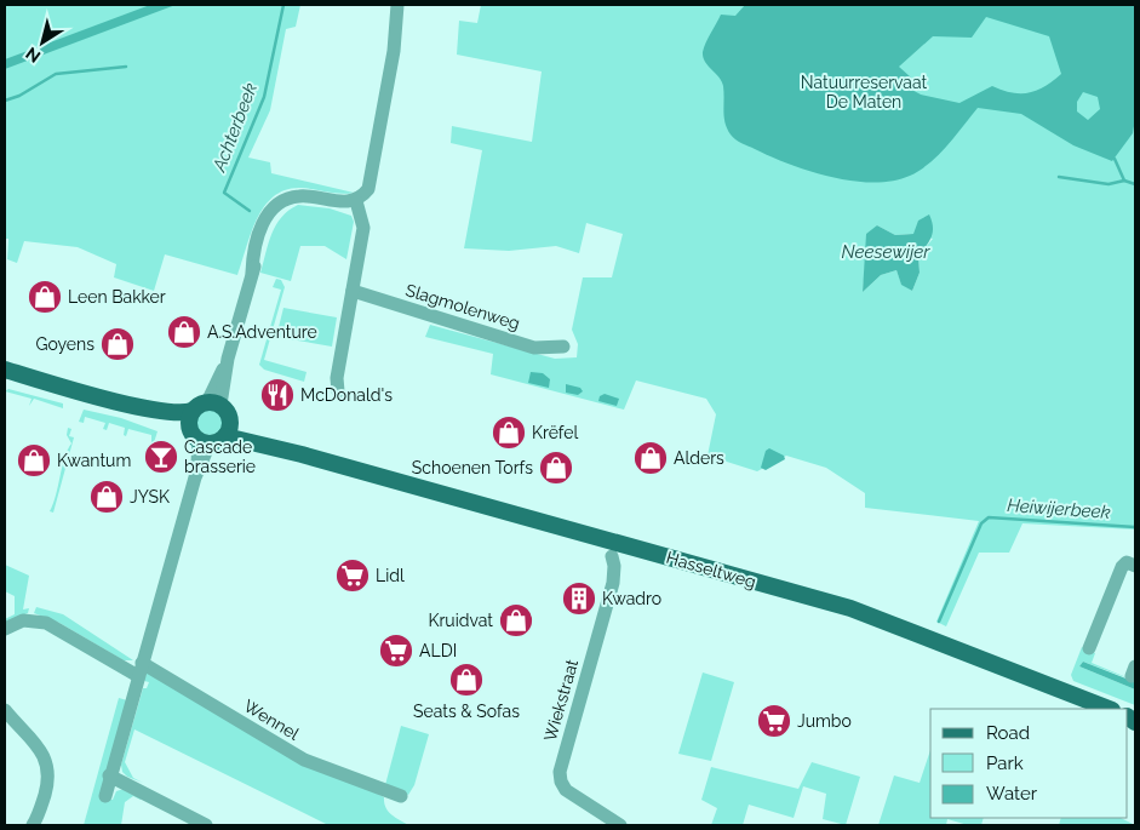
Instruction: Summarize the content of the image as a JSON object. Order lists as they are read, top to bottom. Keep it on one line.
{"streets":{"main road":["Hasseltweg"],"street":["Slagmolenweg","Wiekstraat","Wennel"]},"water":["Achterbeek","Neesewijer","Heiwijerbeek"],"parks":["Natuurreservaat De Maten"],"places":{"shop":["Leen Bakker","A.S.Adventure","Goyens","Krëfel","Alders","Kwantum","Schoenen Torfs","JYSK","Kruidvat","Seats & Sofas"],"restaurant":["McDonald's"],"bar":["Cascade brasserie"],"supermarket":["Lidl","ALDI","Jumbo"],"building":["Kwadro"]},"legend":["Road","Park","Water"],"north":"bottom left"}
